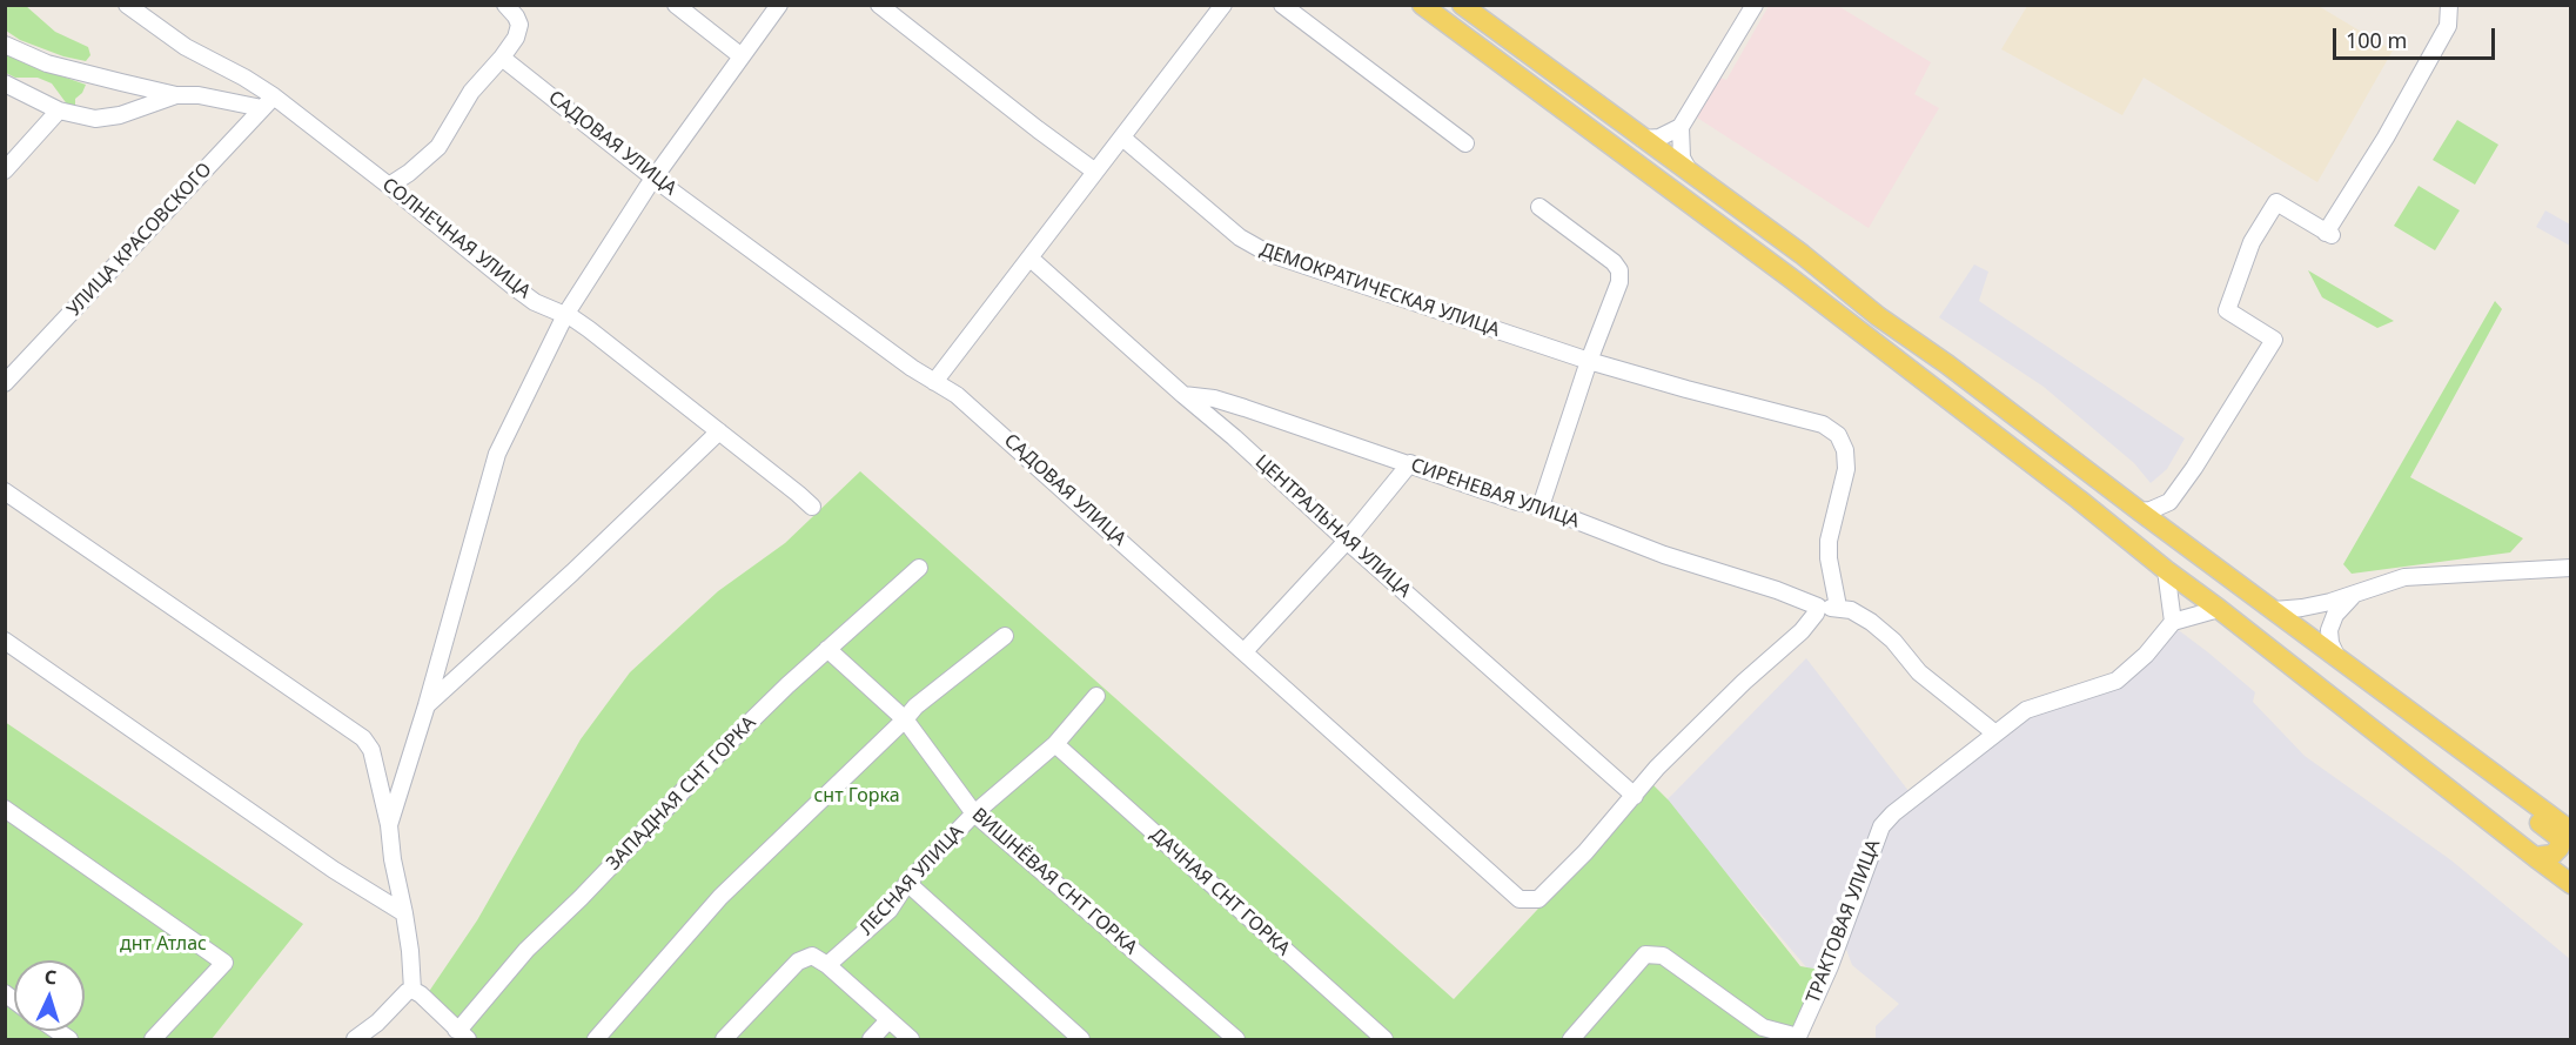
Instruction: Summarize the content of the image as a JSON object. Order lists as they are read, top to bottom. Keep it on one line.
{"streets":{"street":["САДОВАЯ УЛИЦА","СОЛНЕЧНАЯ УЛИЦА","УЛИЦА КРАСОВСКОГО","ДЕМОКРАТИЧЕСКАЯ УЛИЦА","СИРЕНЕВАЯ УЛИЦА","ЦЕНТРАЛЬНАЯ УЛИЦА","ЗАПАДНАЯ СНТ ГОРКА","ЛЕСНАЯ УЛИЦА","ВИШНЁВАЯ СНТ ГОРКА","ДАЧНАЯ СНТ ГОРКА","ТРАКТОВАЯ УЛИЦА"]},"crossings":[["САДОВАЯ УЛИЦА","СИРЕНЕВАЯ УЛИЦА"],["САДОВАЯ УЛИЦА","ЦЕНТРАЛЬНАЯ УЛИЦА"],["СОЛНЕЧНАЯ УЛИЦА","УЛИЦА КРАСОВСКОГО"],["СИРЕНЕВАЯ УЛИЦА","ЦЕНТРАЛЬНАЯ УЛИЦА"],["ЗАПАДНАЯ СНТ ГОРКА","ВИШНЁВАЯ СНТ ГОРКА"],["ЛЕСНАЯ УЛИЦА","ВИШНЁВАЯ СНТ ГОРКА"],["ЛЕСНАЯ УЛИЦА","ДАЧНАЯ СНТ ГОРКА"]],"parks":["снт Горка","днт Атлас"],"scale_bar":"100 m","north":"top"}
